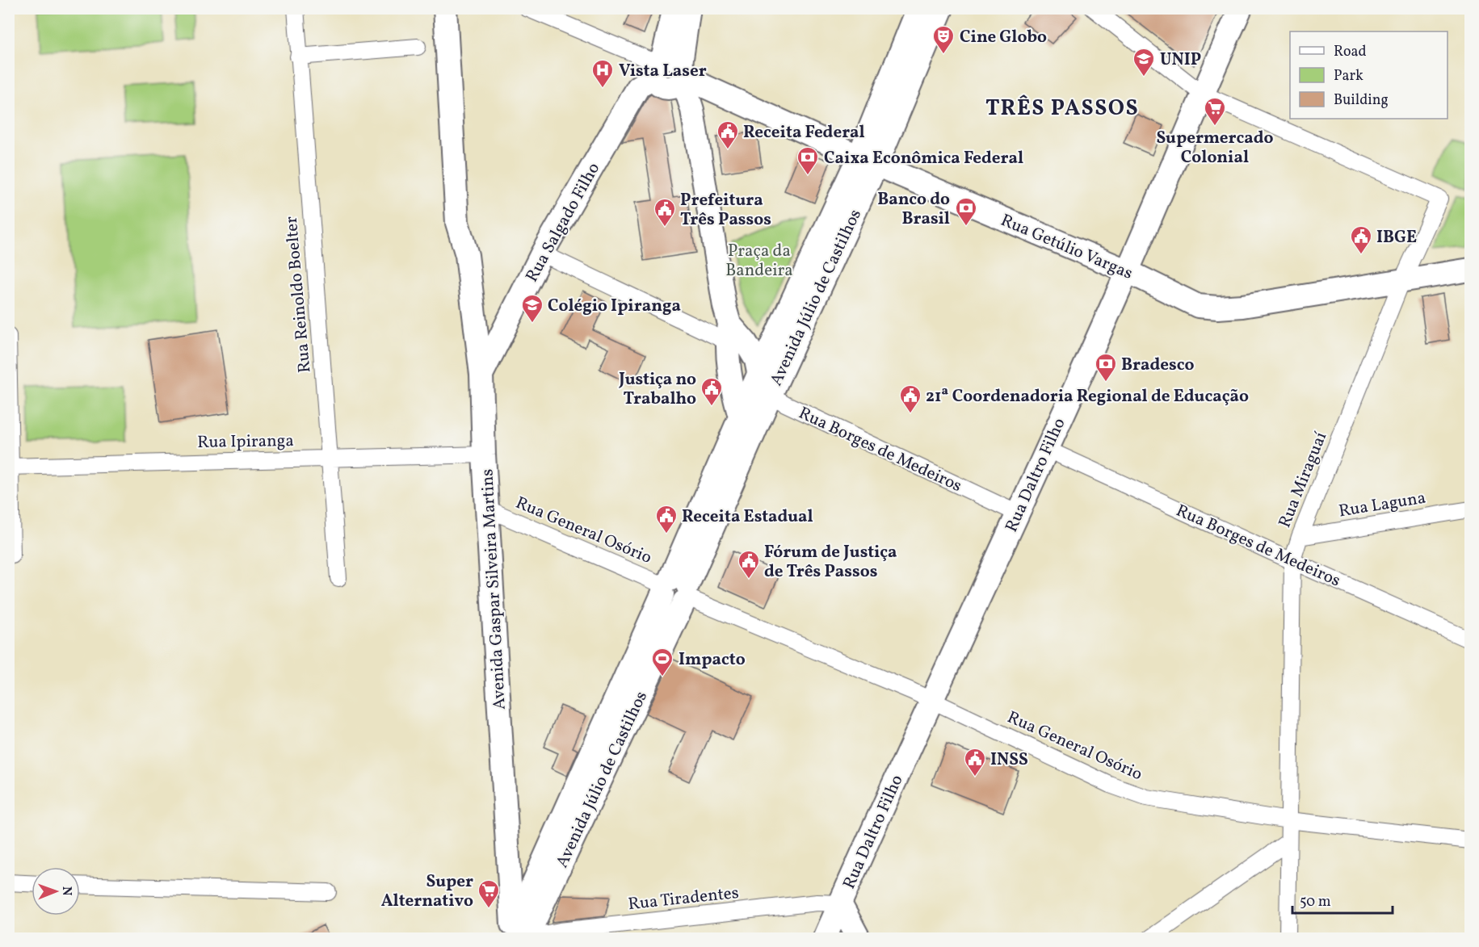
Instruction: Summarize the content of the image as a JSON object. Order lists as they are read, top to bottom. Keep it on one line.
{"streets":{"street":["Rua Salgado Filho","Rua Getúlio Vargas","Rua Reinoldo Boelter","Avenida Júlio de Castilhos","Rua Ipiranga","Rua Borges de Medeiros","Rua Daltro Filho","Rua Miraguaí","Rua Laguna","Rua General Osório","Avenida Gaspar Silveira Martins","Rua Tiradentes"]},"crossings":[["Rua Salgado Filho","Rua Getúlio Vargas"],["Rua Salgado Filho","Avenida Gaspar Silveira Martins"],["Rua Getúlio Vargas","Avenida Júlio de Castilhos"],["Rua Getúlio Vargas","Rua Daltro Filho"],["Rua Getúlio Vargas","Rua Miraguaí"],["Rua Reinoldo Boelter","Rua Ipiranga"],["Avenida Júlio de Castilhos","Rua Borges de Medeiros"],["Avenida Júlio de Castilhos","Rua General Osório"],["Avenida Júlio de Castilhos","Avenida Gaspar Silveira Martins"],["Avenida Júlio de Castilhos","Rua Tiradentes"],["Rua Ipiranga","Avenida Gaspar Silveira Martins"],["Rua Borges de Medeiros","Rua Daltro Filho"],["Rua Borges de Medeiros","Rua Miraguaí"],["Rua Daltro Filho","Rua Miraguaí"],["Rua Daltro Filho","Rua General Osório"],["Rua Daltro Filho","Rua Tiradentes"],["Rua Miraguaí","Rua Laguna"],["Rua Miraguaí","Rua General Osório"],["Rua General Osório","Avenida Gaspar Silveira Martins"],["Avenida Gaspar Silveira Martins","Rua Tiradentes"]],"districts":["TRÊS PASSOS"],"parks":["Praça da Bandeira"],"places":{"theatre":["Cine Globo"],"school or university":["UNIP","Colégio Ipiranga"],"hospital":["Vista Laser"],"supermarket":["Supermercado Colonial","Super Alternativo"],"public building":["Receita Federal","Prefeitura Três Passos","IBGE","Justiça no Trabalho","21ª Coordenadoria Regional de Educação","Receita Estadual","Fórum de Justiça de Três Passos","INSS"],"bank":["Caixa Econômica Federal","Banco do Brasil","Bradesco"],"sports":["Impacto"]},"legend":["Road","Park","Building"],"scale_bar":"50 m","north":"right"}
